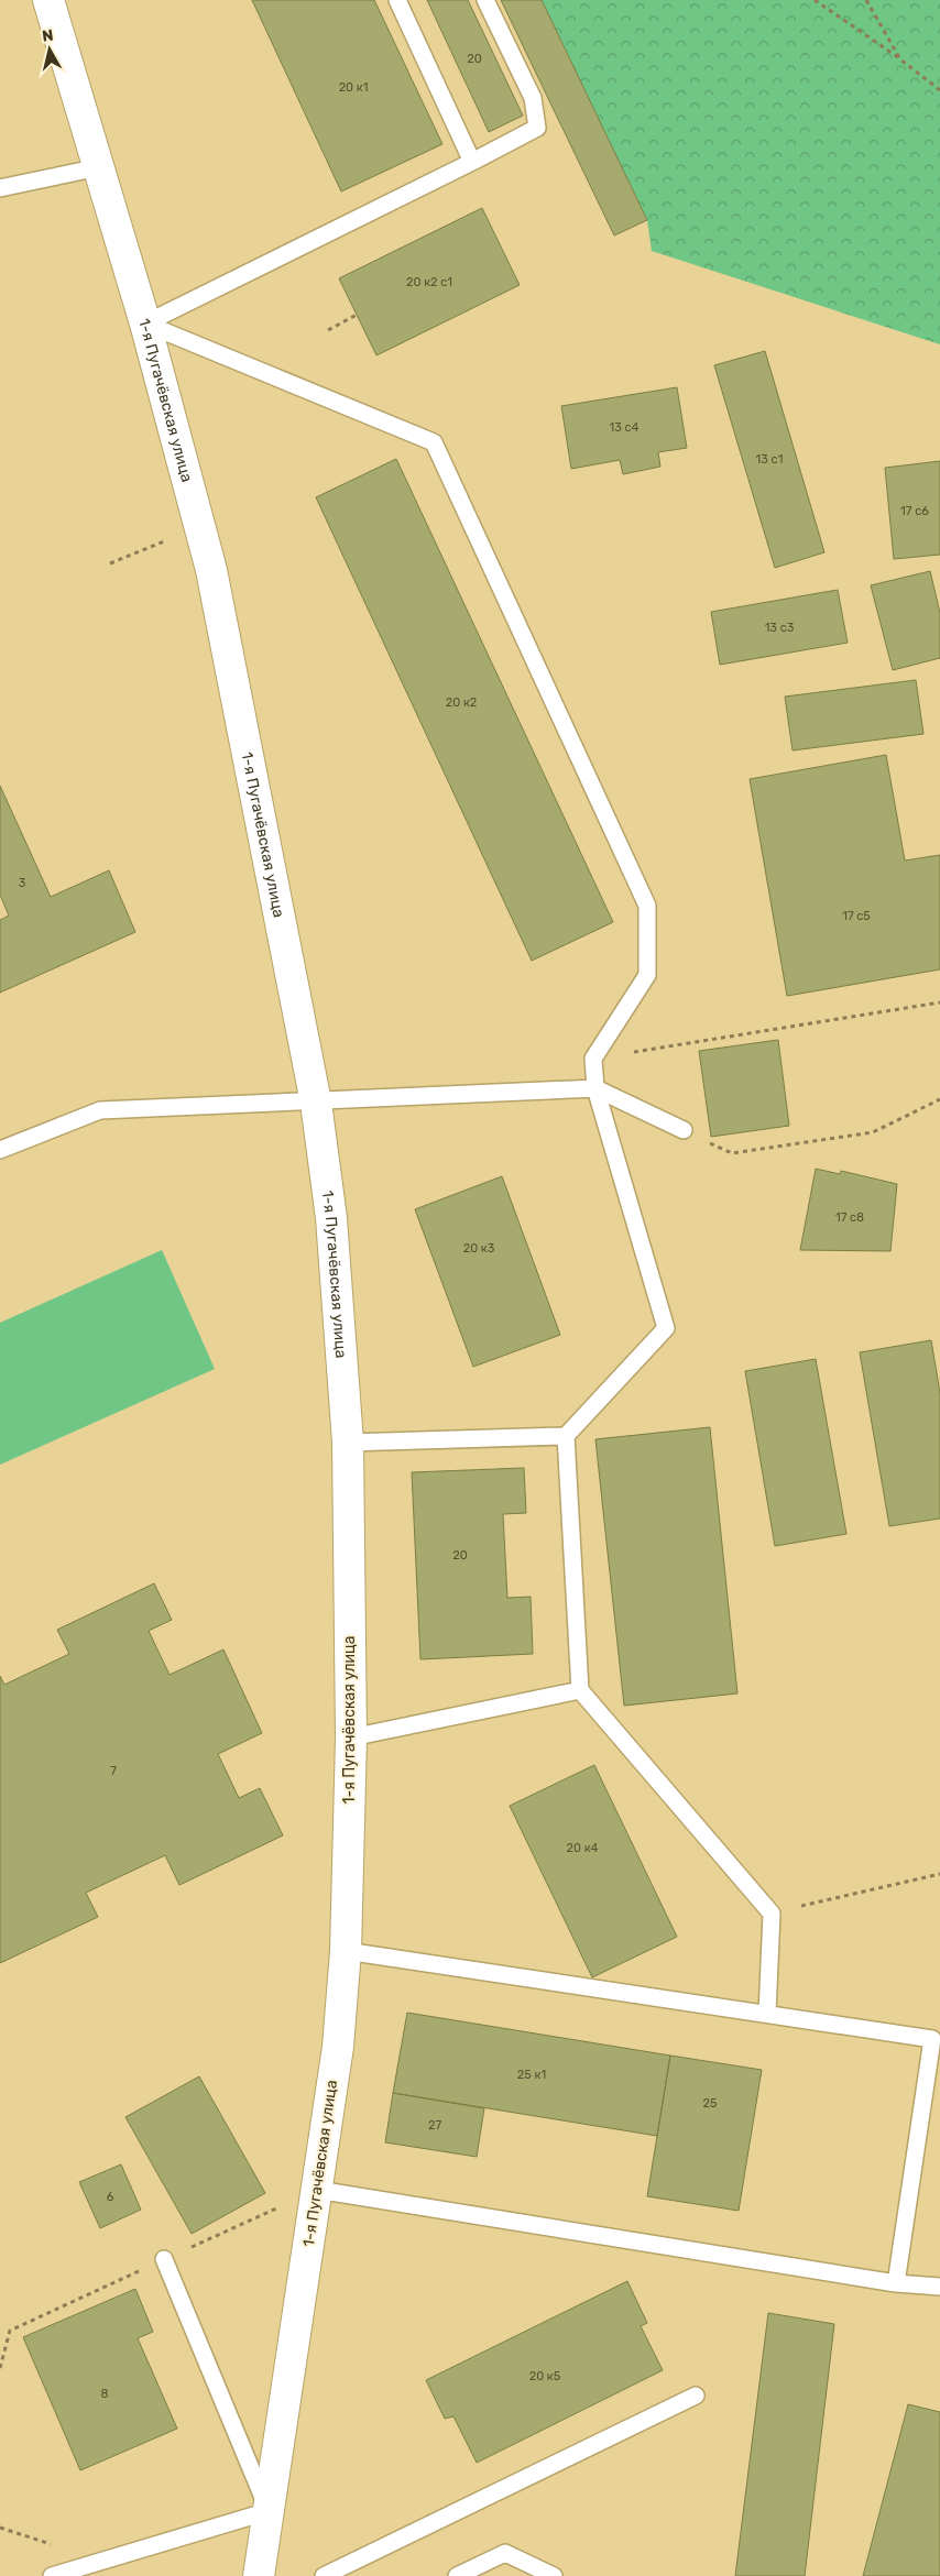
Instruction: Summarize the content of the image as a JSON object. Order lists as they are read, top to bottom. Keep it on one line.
{"streets":{"street":["1-я Пугачёвская улица"]},"house_numbers":["20","20 к1","20 к2 с1","13 с4","13 с1","17 с6","13 с3","20 к2","3","17 с5","17 с8","20 к3","20","7","20 к4","25 к1","25","27","6","20 к5","8"],"north":"top"}
